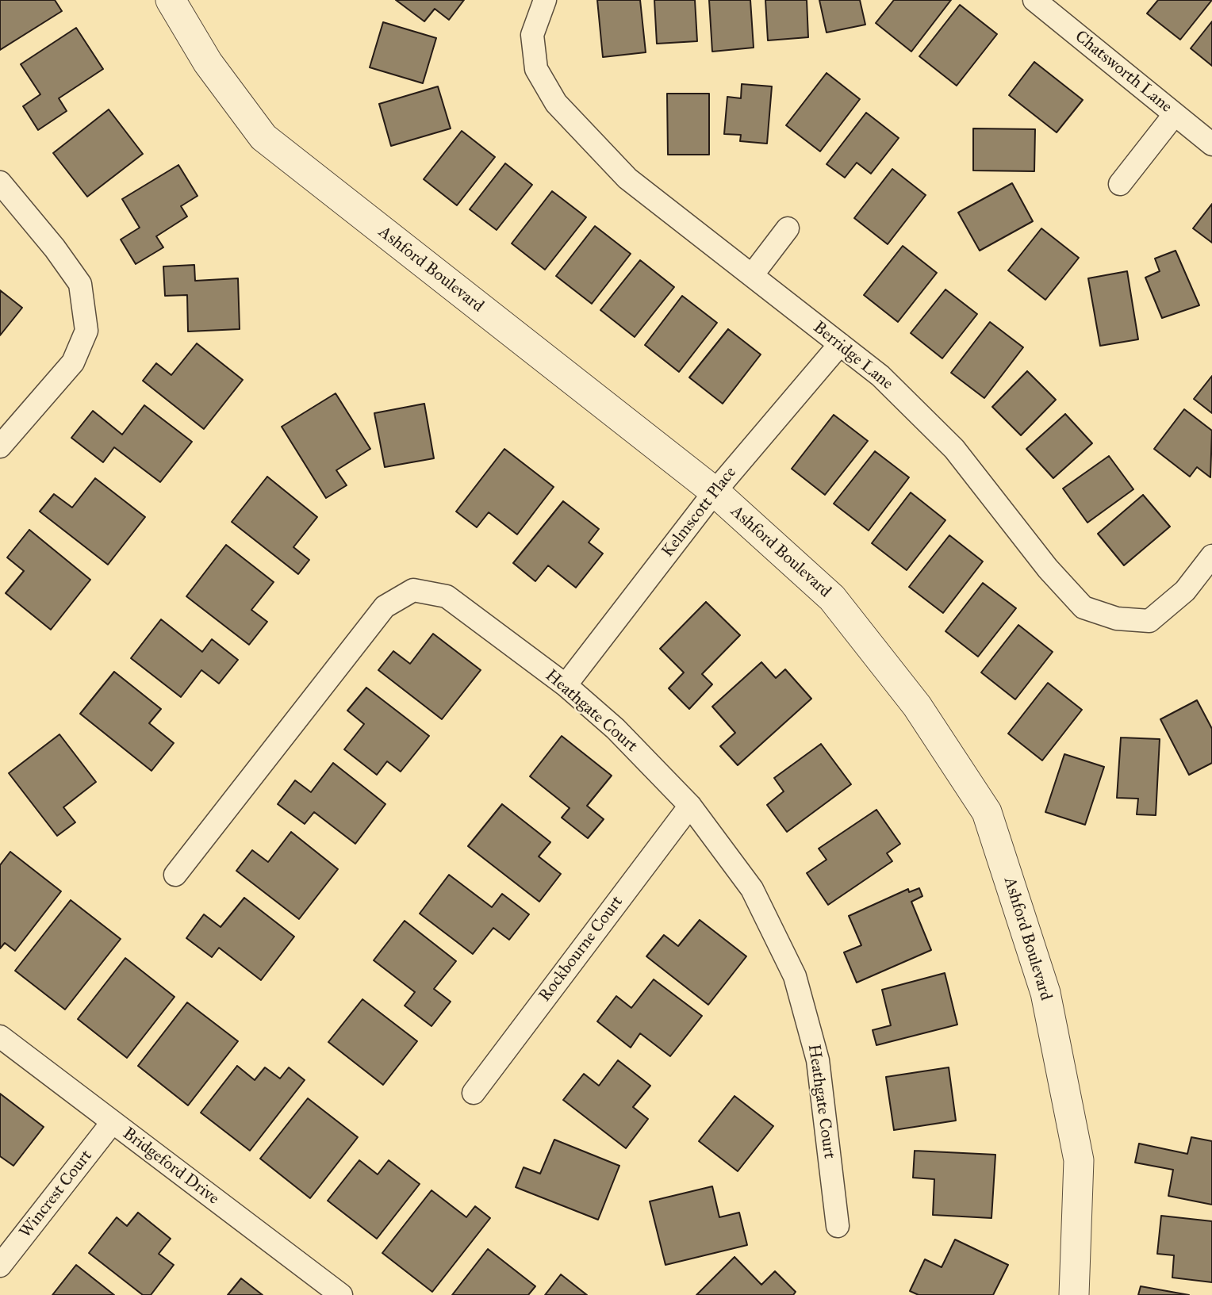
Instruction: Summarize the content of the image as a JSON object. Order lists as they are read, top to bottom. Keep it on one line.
{"streets":{"street":["Chatsworth Lane","Ashford Boulevard","Berridge Lane","Kelmscott Place","Heathgate Court","Rockbourne Court","Bridgeford Drive","Wincrest Court"]},"crossings":[["Ashford Boulevard","Kelmscott Place"],["Berridge Lane","Kelmscott Place"],["Kelmscott Place","Heathgate Court"],["Heathgate Court","Rockbourne Court"],["Bridgeford Drive","Wincrest Court"]]}
